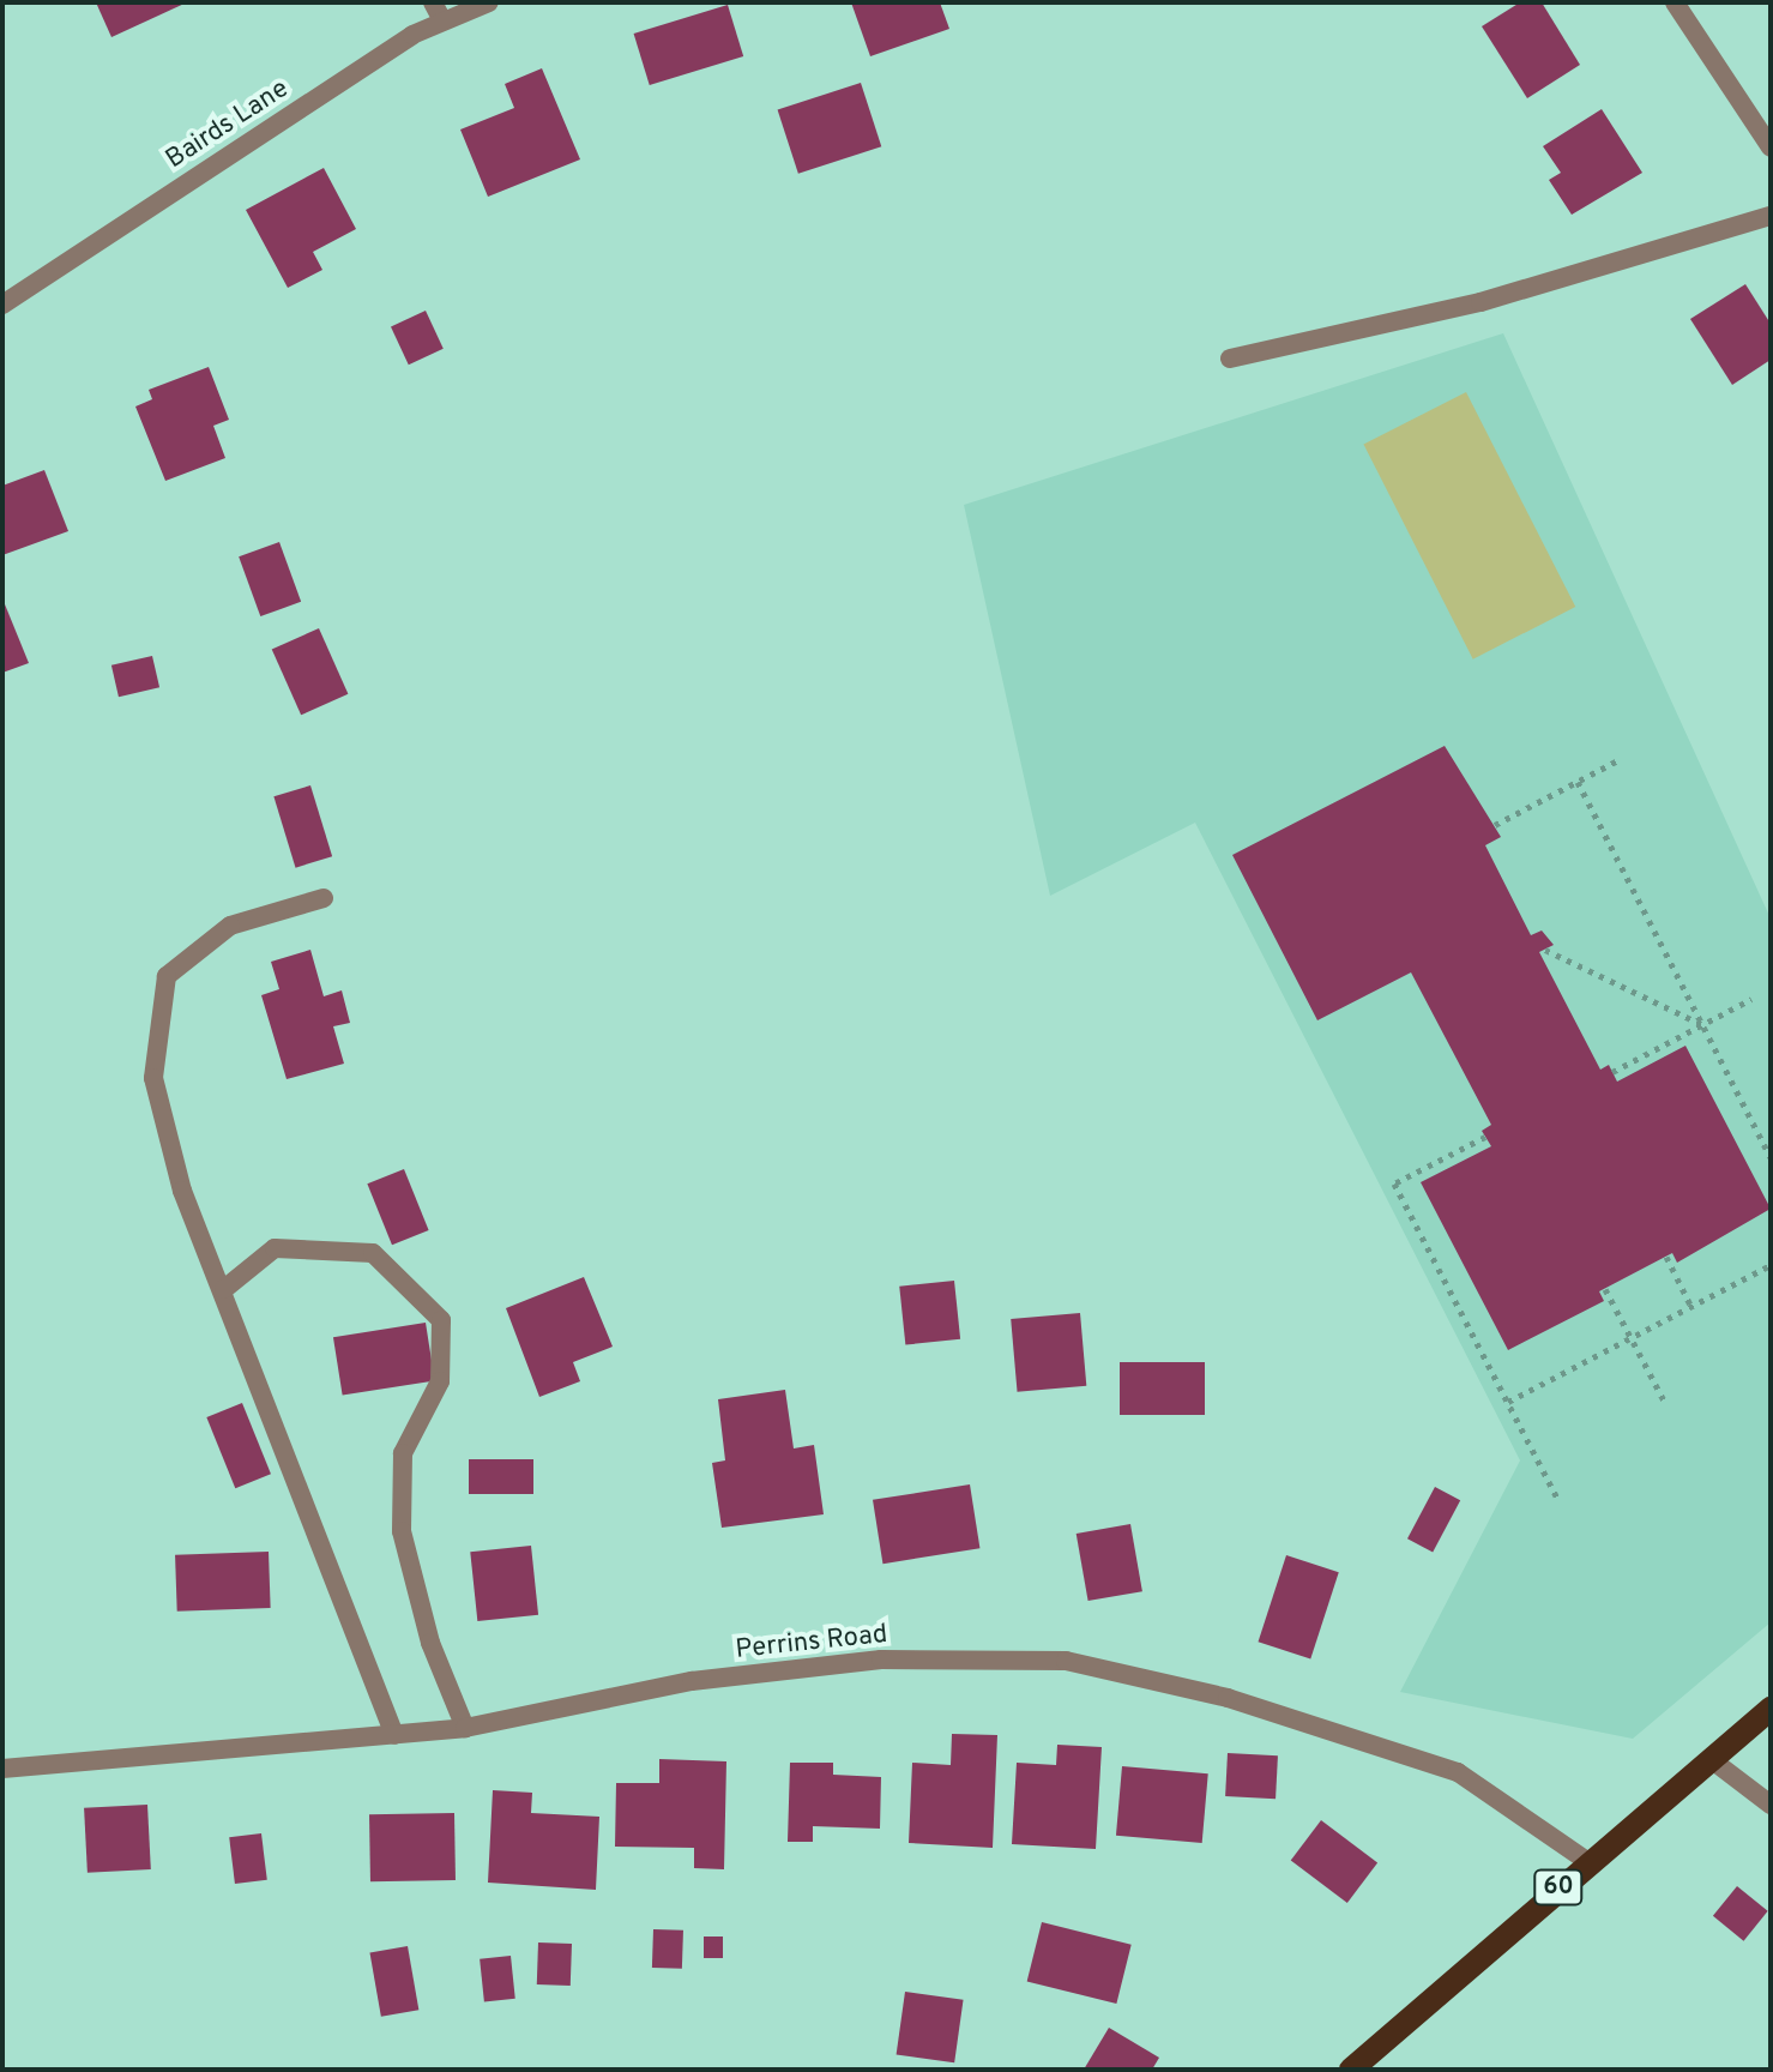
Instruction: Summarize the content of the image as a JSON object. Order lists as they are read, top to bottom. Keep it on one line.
{"streets":{"main road":["60"],"street":["Bairds Lane","Perrins Road"]},"crossings":[["Perrins Road","60"]]}
